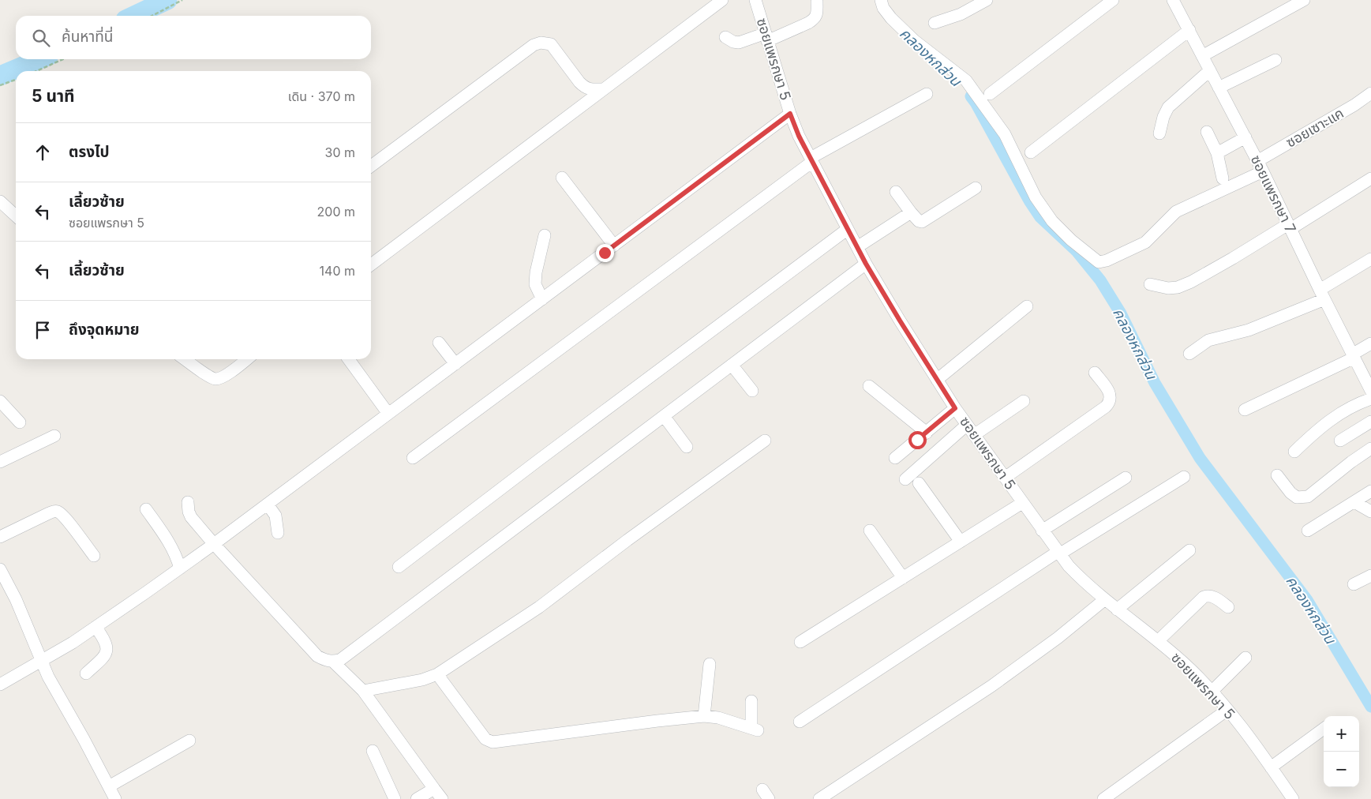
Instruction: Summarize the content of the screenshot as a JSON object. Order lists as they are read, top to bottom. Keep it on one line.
{"streets":{"street":["ซอยแพรกษา 5","ซอยเซาะแค","ซอยแพรกษา 7"]},"crossings":[["ซอยเซาะแค","ซอยแพรกษา 7"]],"water":["คลองหกส่วน"],"page":{"search":"ค้นหาที่นี่","heading":["5 นาที","เดิน · 370 m"],"list":[["ตรงไป","30 m"],["เลี้ยวซ้าย","ซอยแพรกษา 5","200 m"],["เลี้ยวซ้าย","140 m"],"ถึงจุดหมาย"],"map_buttons":["+","−"]}}
